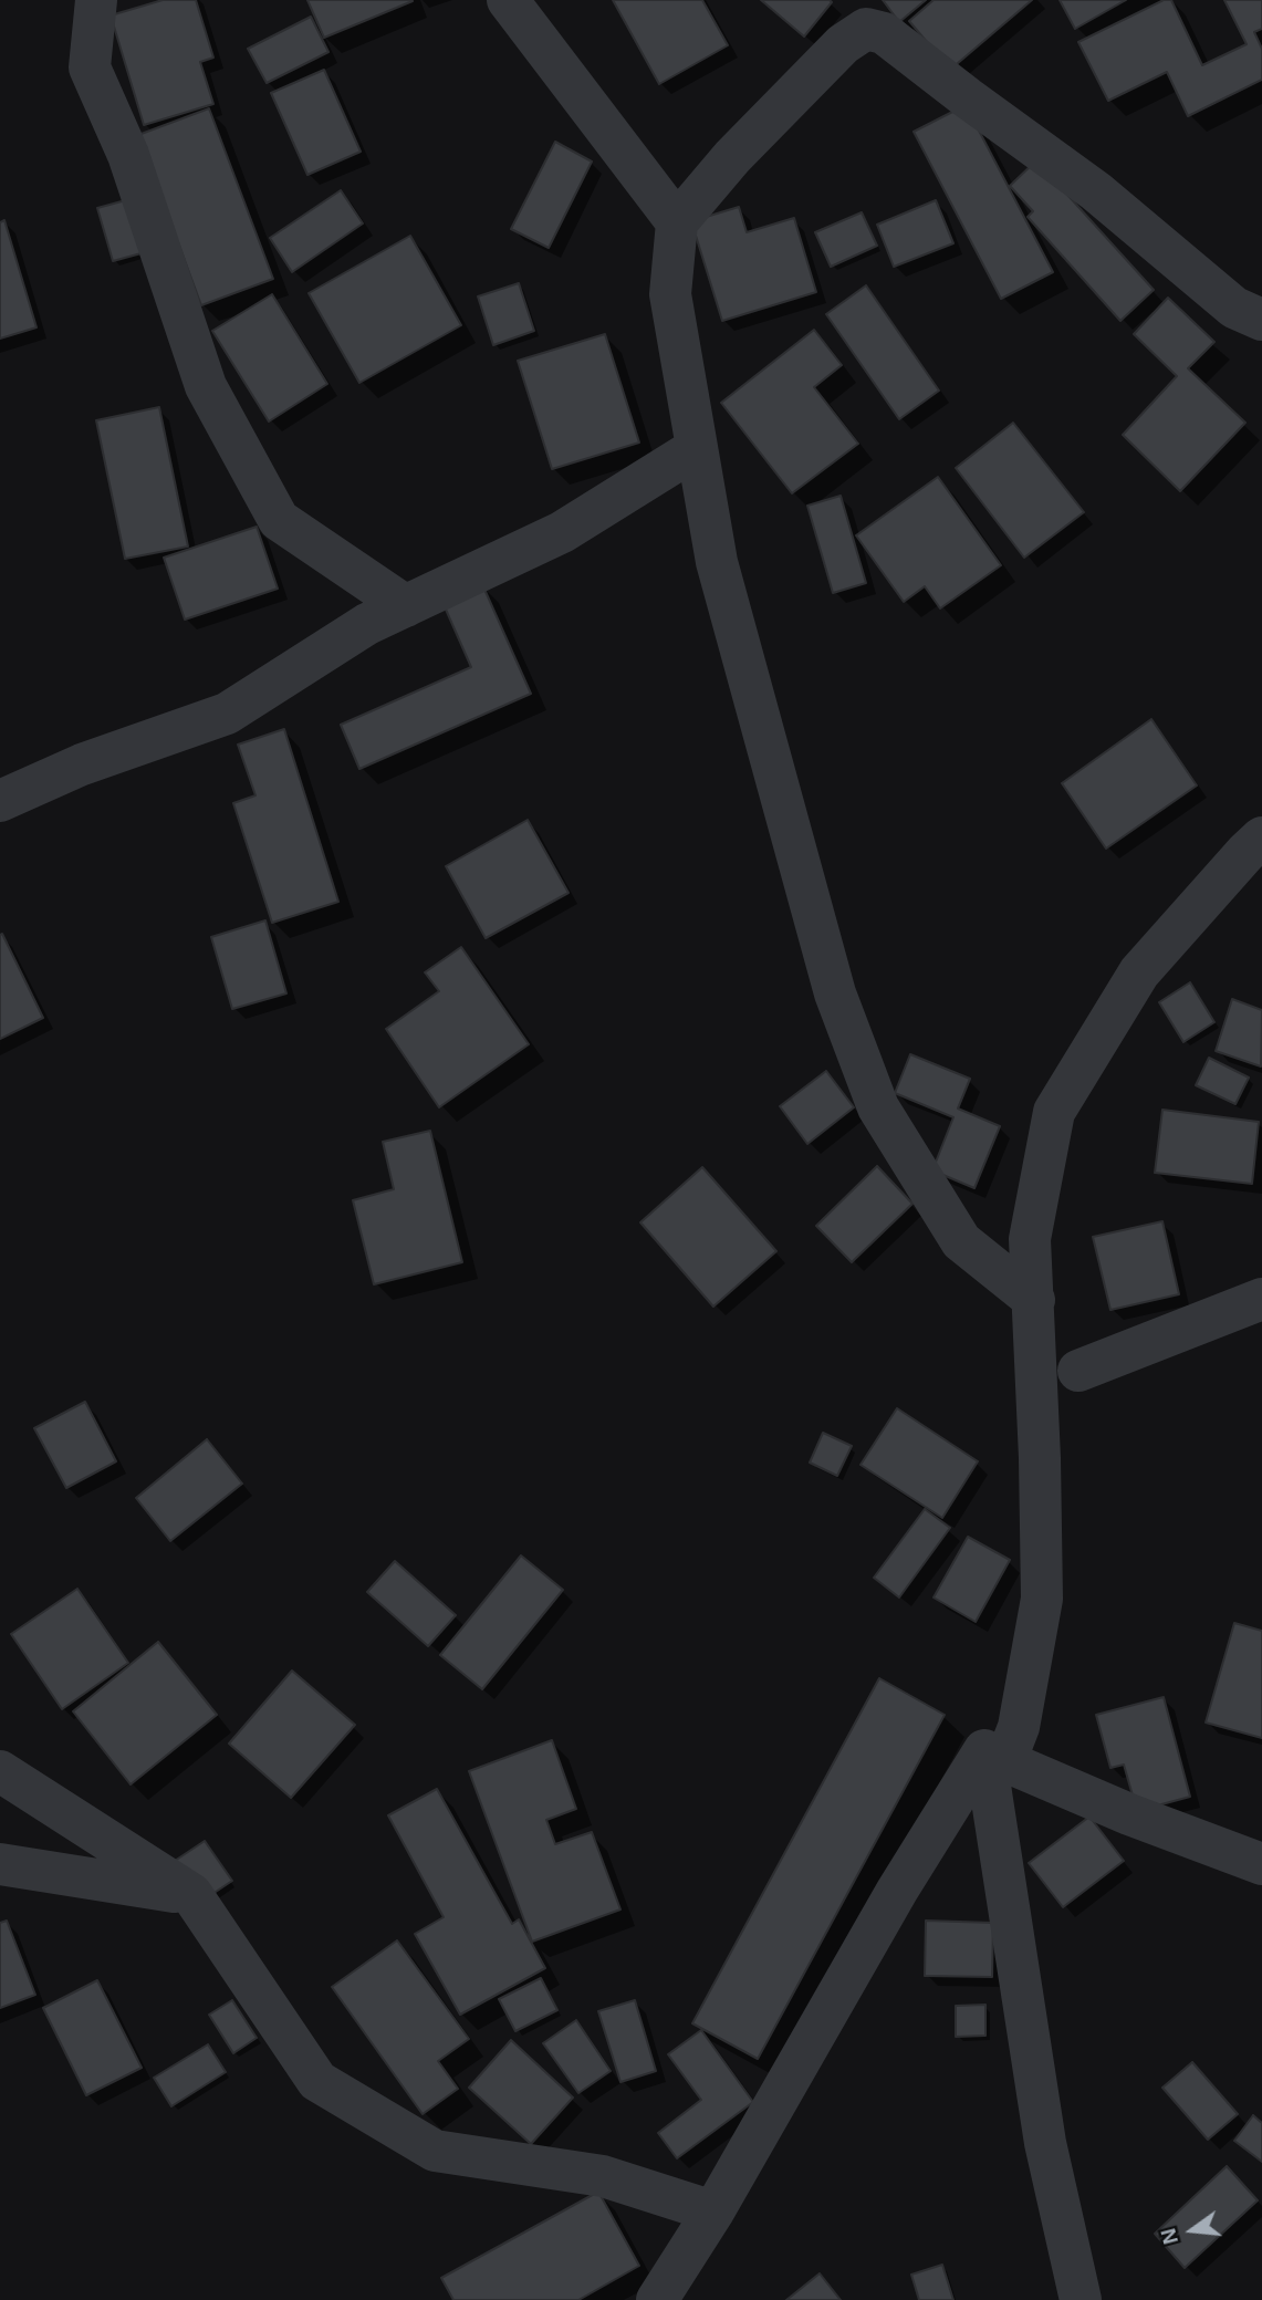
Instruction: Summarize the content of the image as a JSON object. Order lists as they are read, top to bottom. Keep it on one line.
{"north":"left"}
